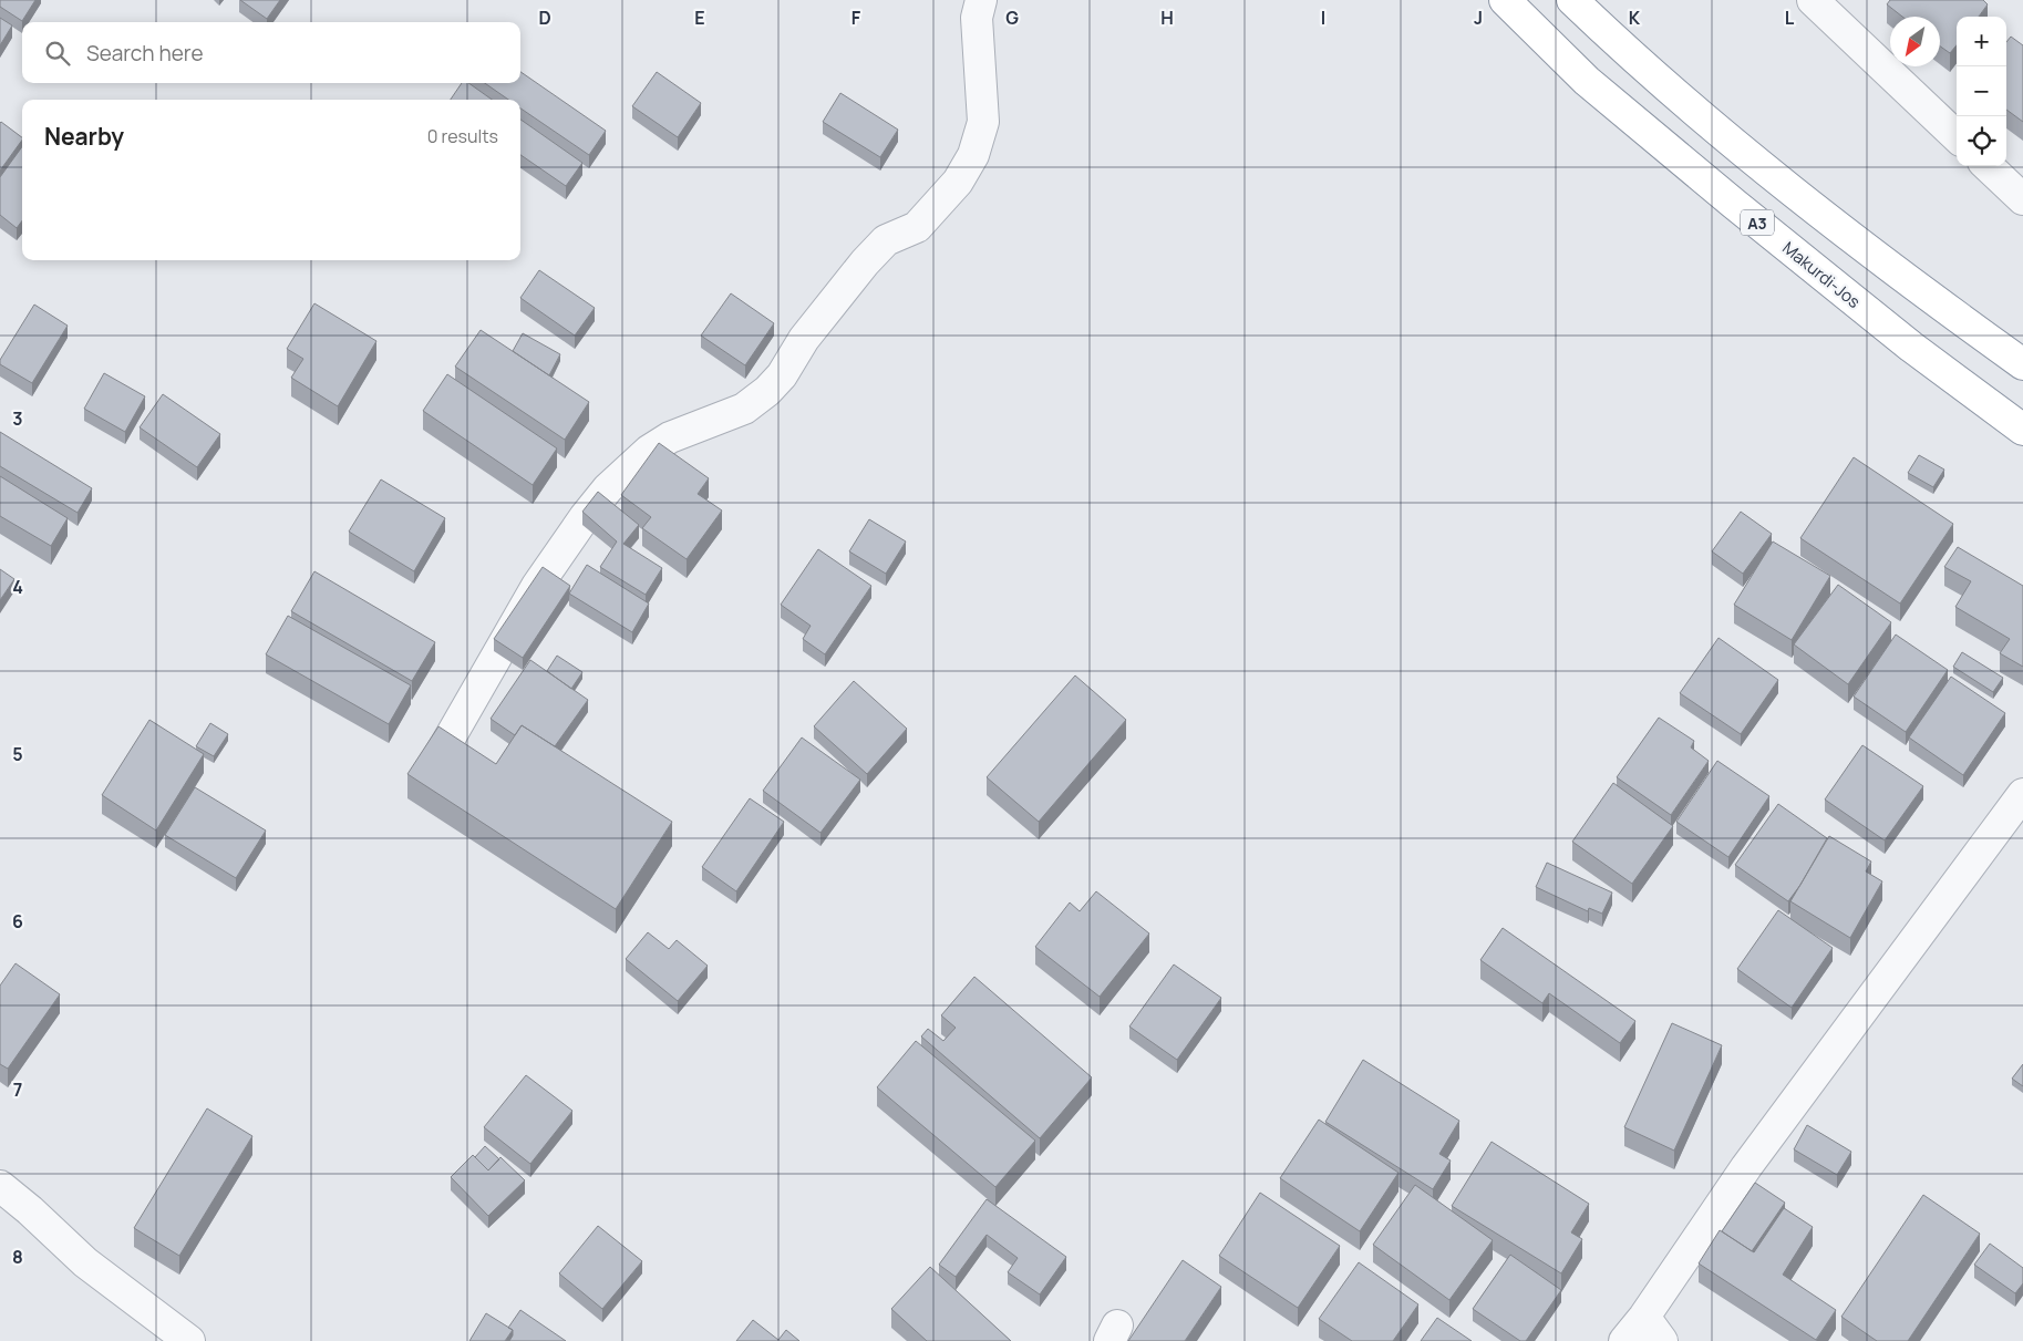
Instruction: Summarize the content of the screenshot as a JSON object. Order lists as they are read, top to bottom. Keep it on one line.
{"streets":{"highway":["A3","Makurdi-Jos"]},"north":"bottom left","page":{"map_buttons":["+","−"],"search":"Search here","heading":["Nearby","0 results"]},"grid":{"columns":["D","E","F","G","H","I","J","K","L"],"rows":["3","4","5","6","7","8"]}}
